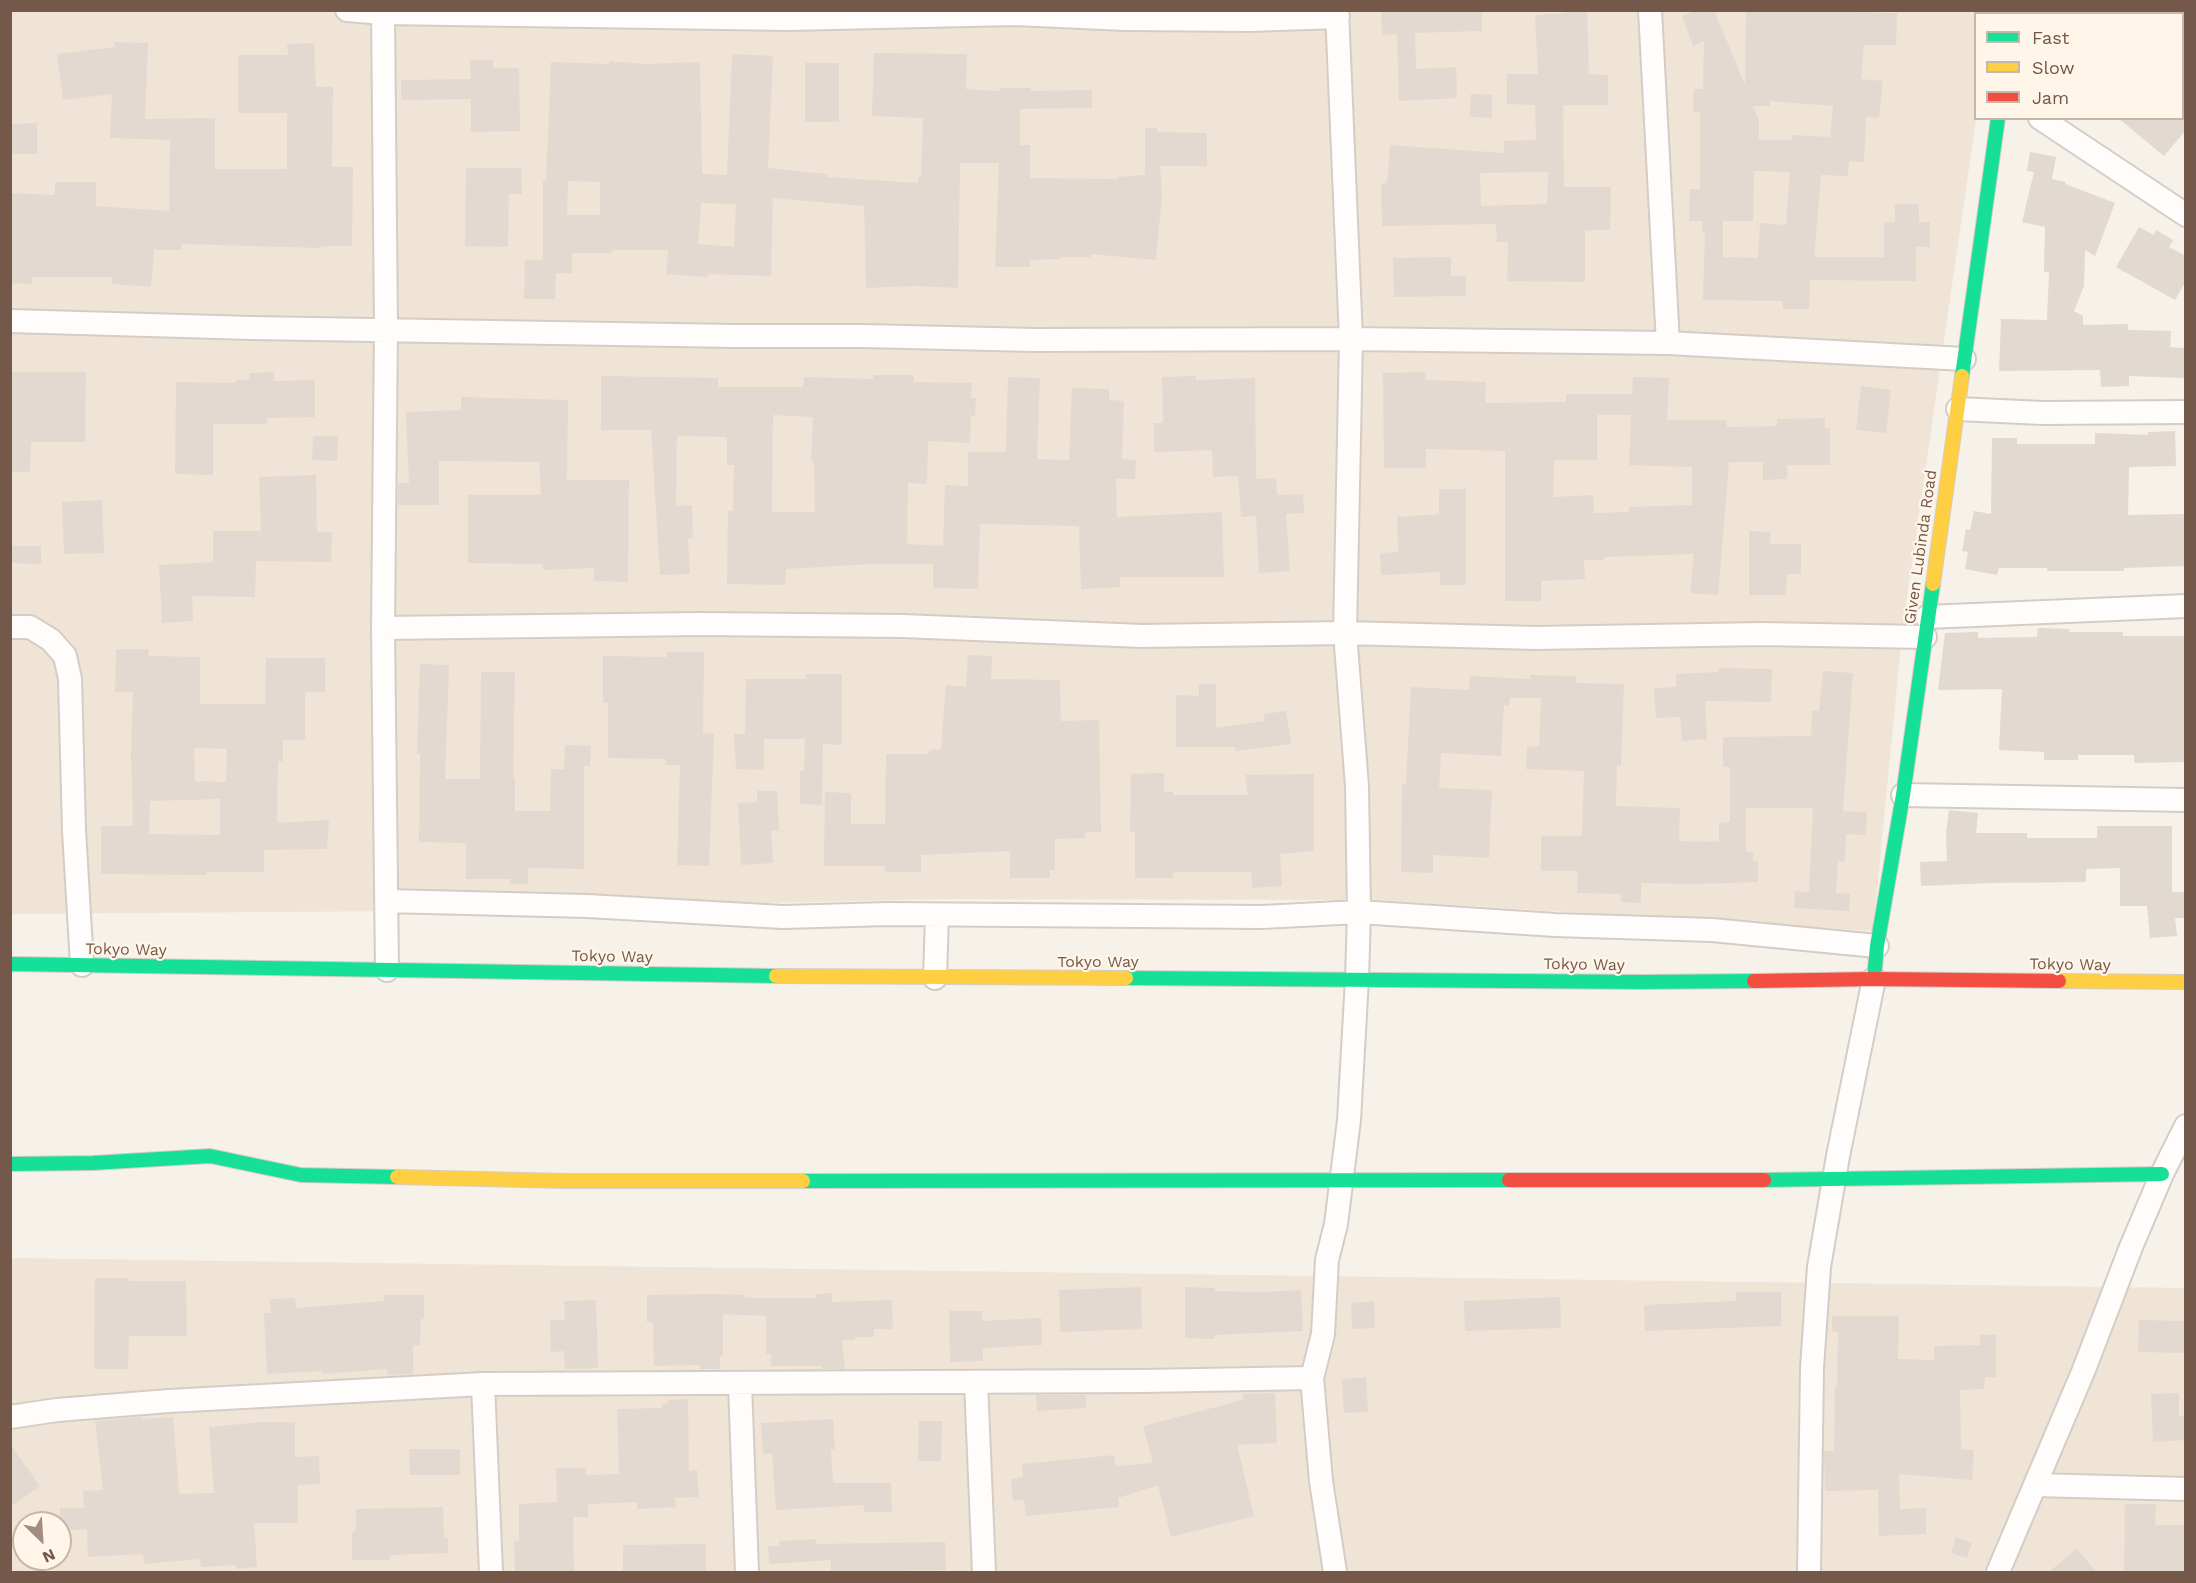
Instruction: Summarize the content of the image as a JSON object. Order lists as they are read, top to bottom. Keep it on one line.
{"streets":{"street":["Given Lubinda Road","Tokyo Way"]},"crossings":[["Given Lubinda Road","Tokyo Way"]],"legend":["Fast","Slow","Jam"],"north":"bottom right"}
